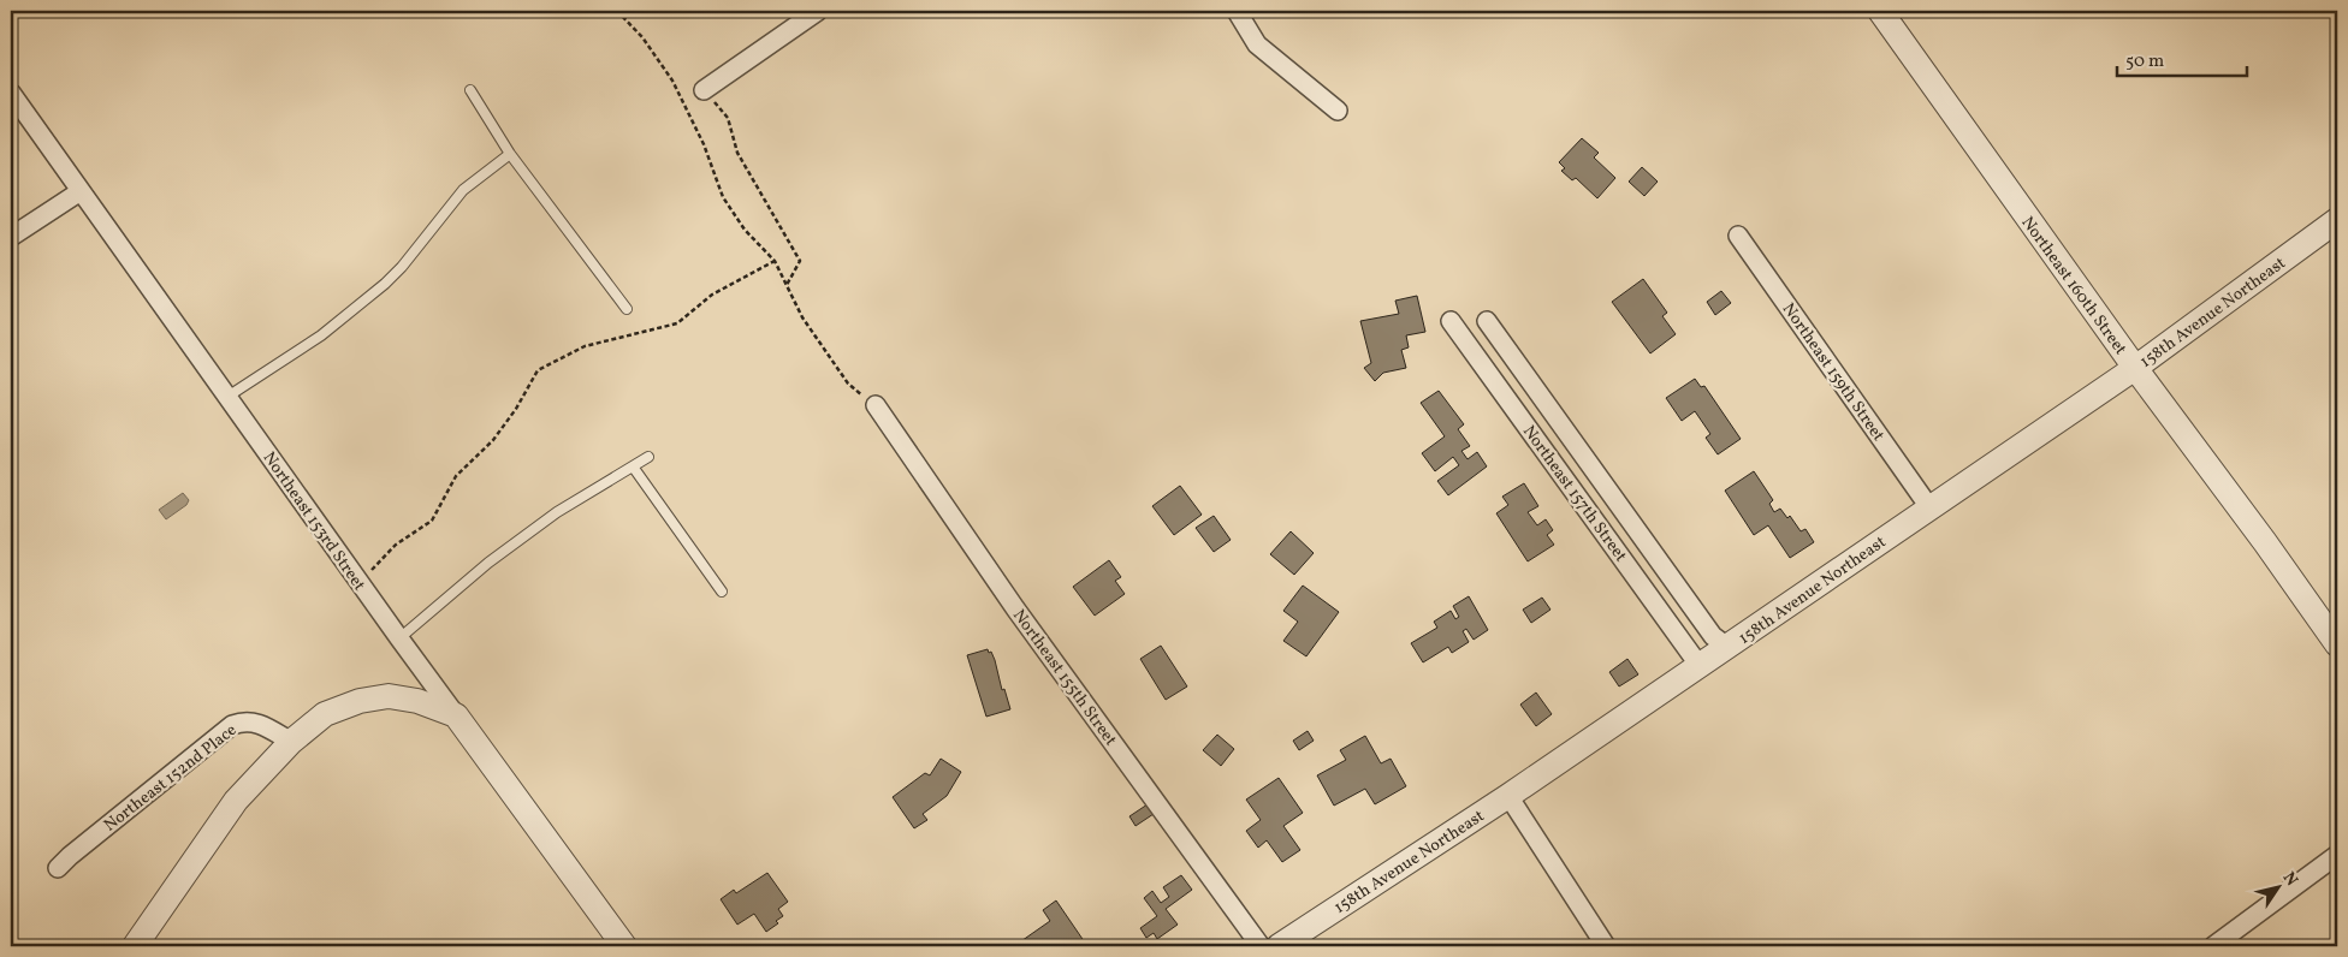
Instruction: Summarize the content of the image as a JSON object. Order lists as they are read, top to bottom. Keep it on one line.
{"streets":{"street":["Northeast 160th Street","158th Avenue Northeast","Northeast 159th Street","Northeast 157th Street","Northeast 153rd Street","Northeast 155th Street","Northeast 152nd Place"]},"crossings":[["Northeast 160th Street","158th Avenue Northeast"],["158th Avenue Northeast","Northeast 159th Street"],["158th Avenue Northeast","Northeast 157th Street"]],"scale_bar":"50 m","north":"top right"}
